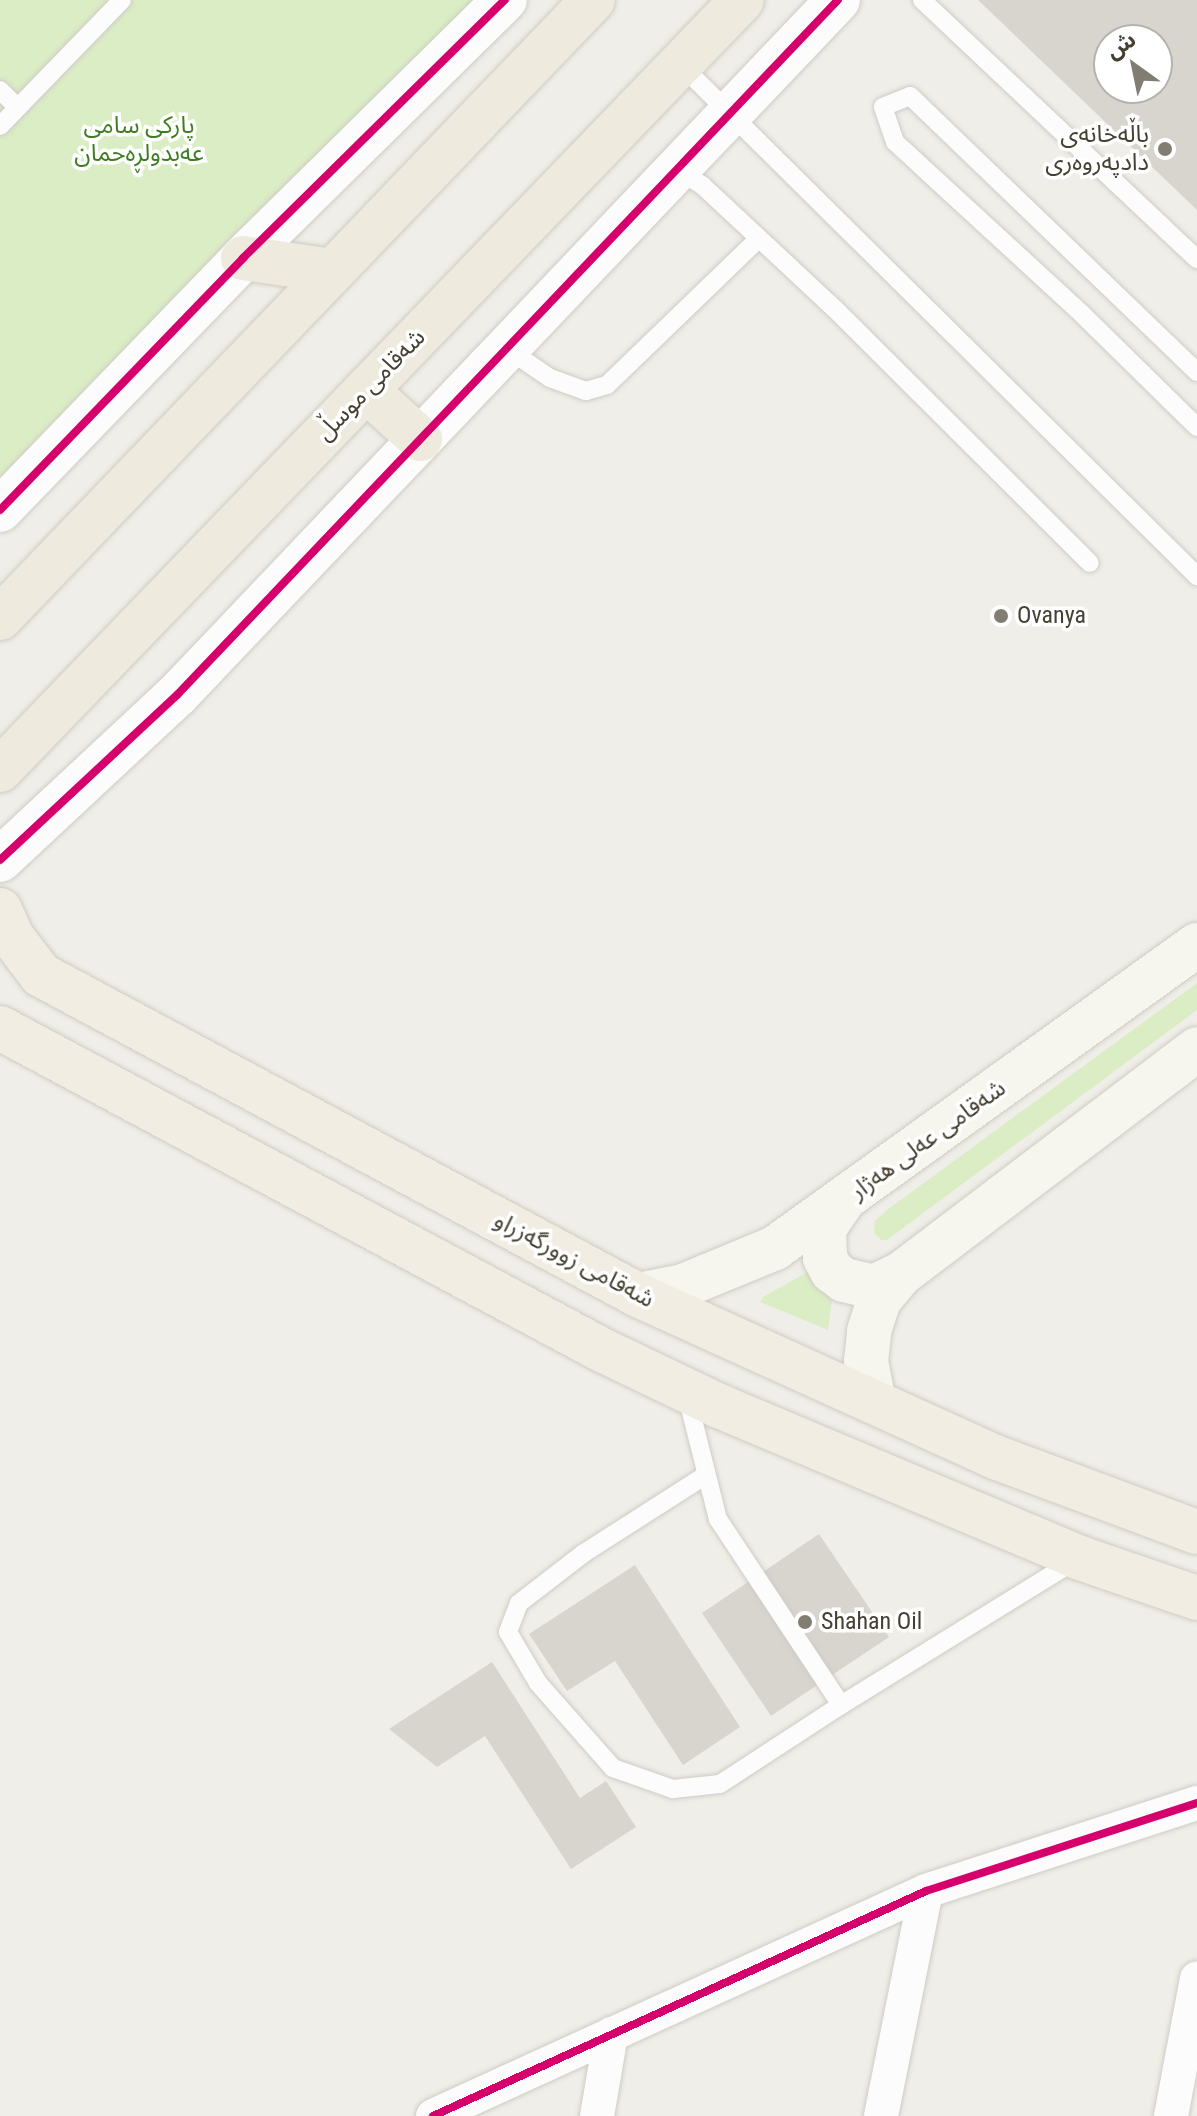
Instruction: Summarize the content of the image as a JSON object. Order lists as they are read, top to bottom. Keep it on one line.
{"streets":{"highway":["شەقامی موسڵ"],"main road":["شەقامی عەلی هەژار","شەقامی زوورگەزراو"]},"crossings":[["شەقامی عەلی هەژار","شەقامی زوورگەزراو"]],"parks":["پارکی سامی عەبدولڕەحمان"],"places":["باڵەخانەی دادپەروەری","Ovanya","Shahan Oil"],"north":"top left"}
